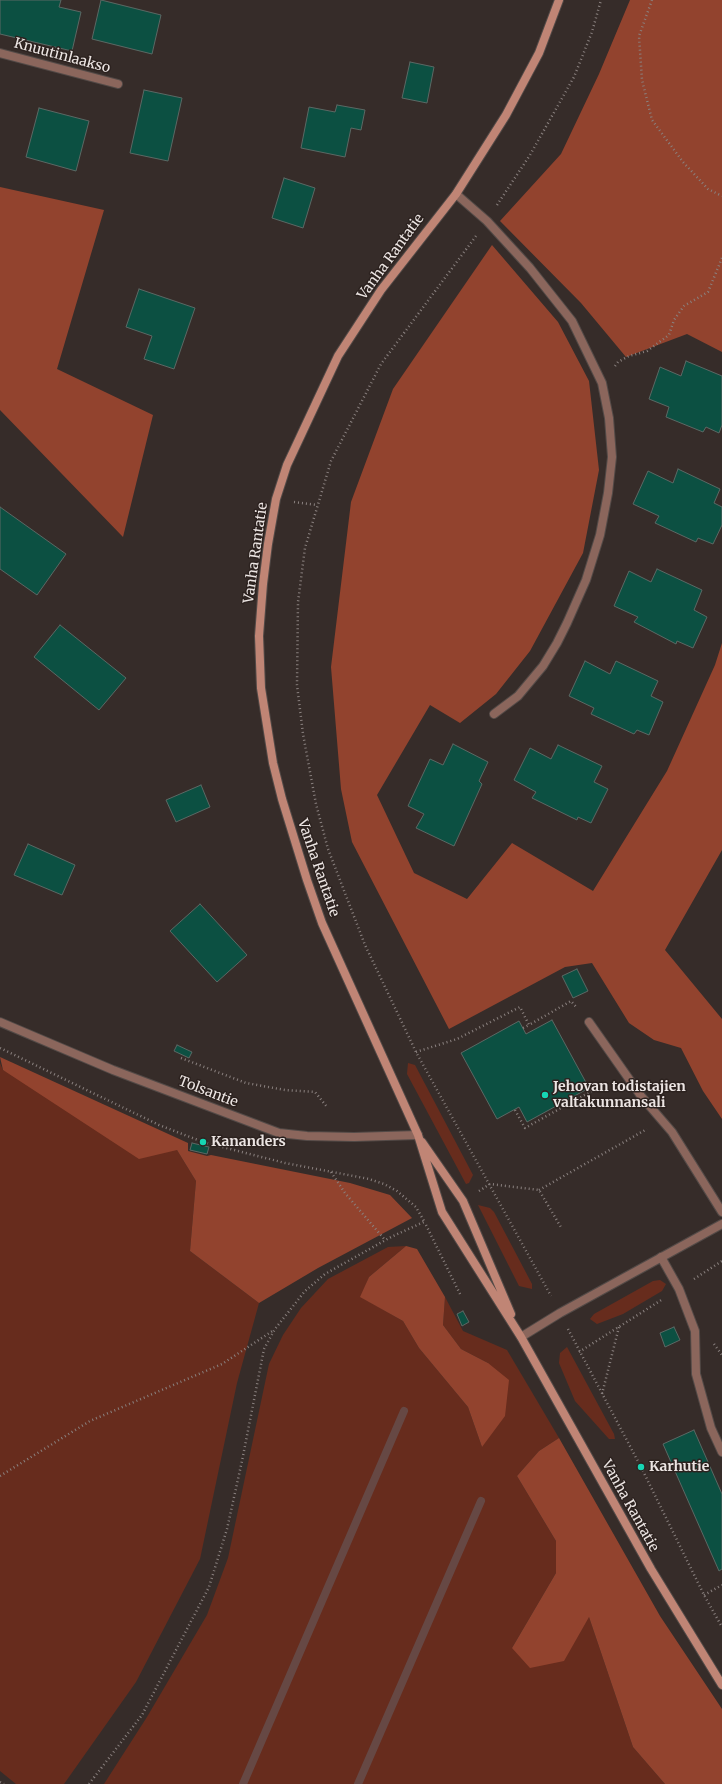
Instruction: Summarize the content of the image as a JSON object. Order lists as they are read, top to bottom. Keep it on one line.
{"streets":{"main road":["Vanha Rantatie"],"street":["Knuutinlaakso","Tolsantie"]},"crossings":[["Vanha Rantatie","Tolsantie"]],"places":["Jehovan todistajien valtakunnansali","Kananders","Karhutie"]}
